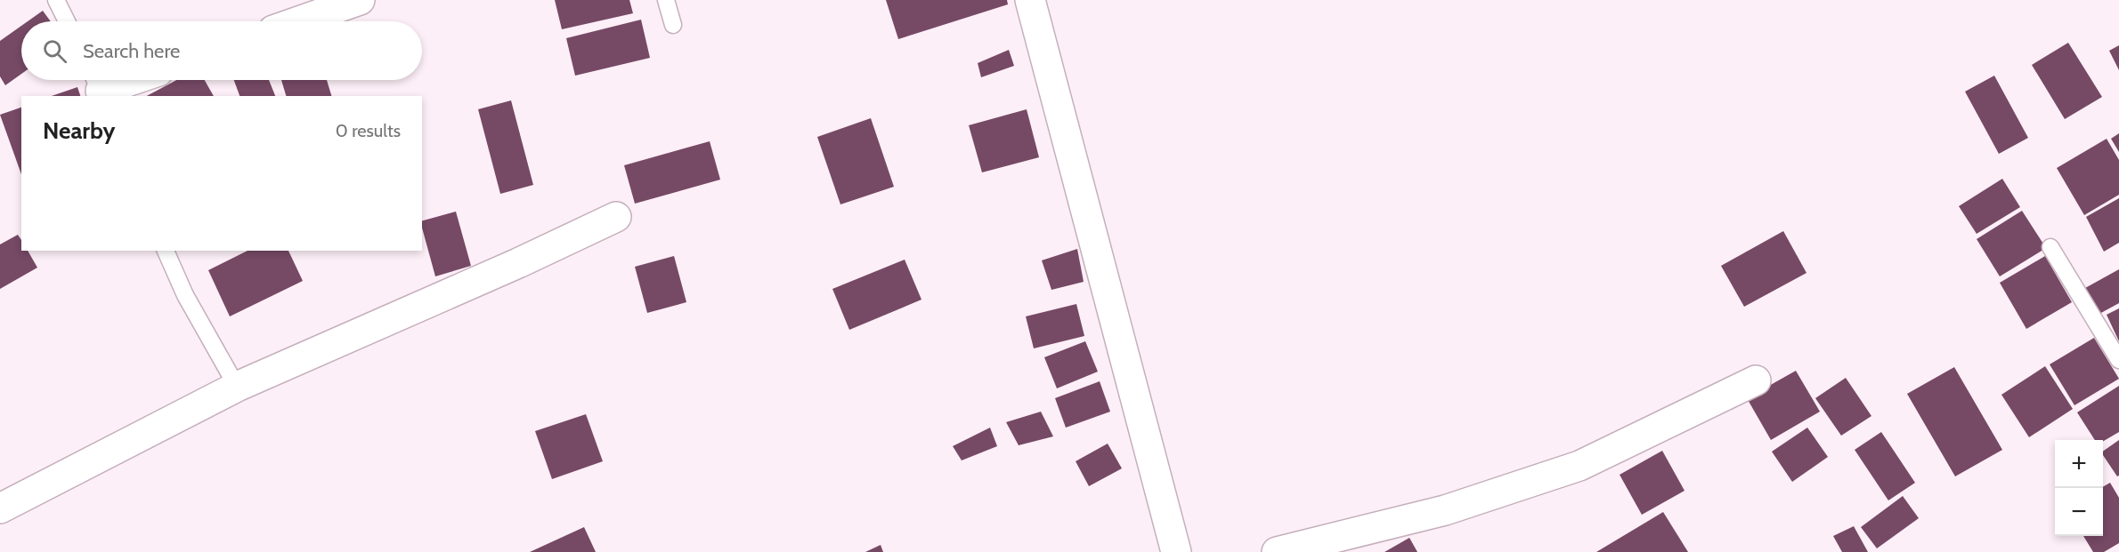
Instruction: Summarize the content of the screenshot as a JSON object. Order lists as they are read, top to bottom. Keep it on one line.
{"page":{"search":"Search here","heading":["Nearby","0 results"],"map_buttons":["+","−"]}}
